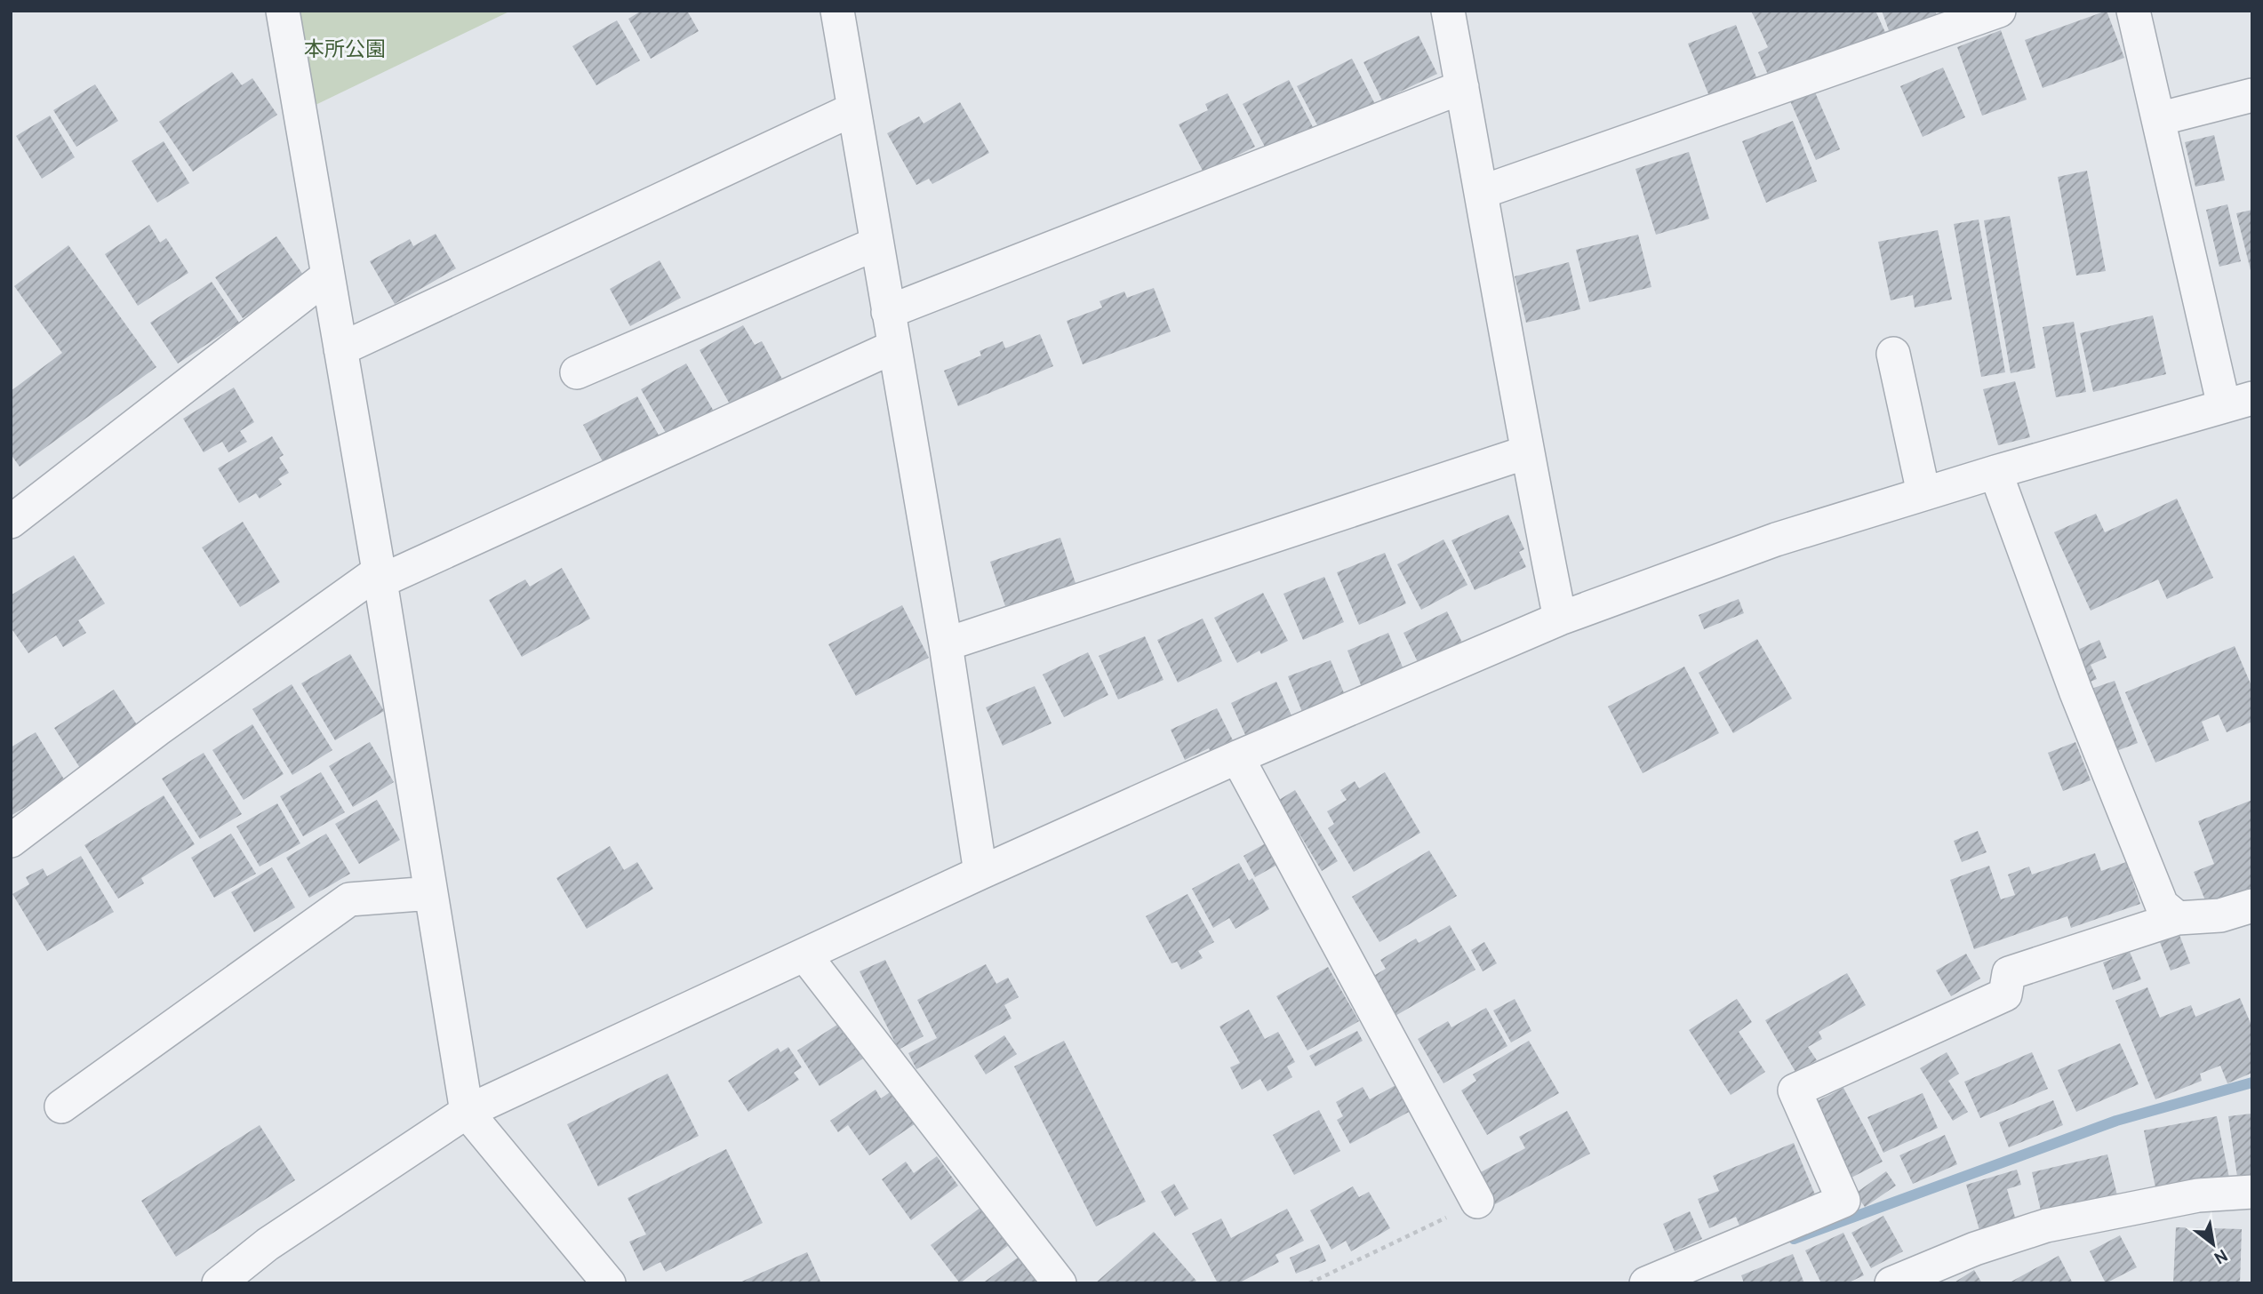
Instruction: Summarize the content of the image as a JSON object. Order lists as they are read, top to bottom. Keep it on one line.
{"parks":["本所公園"],"north":"bottom right"}
